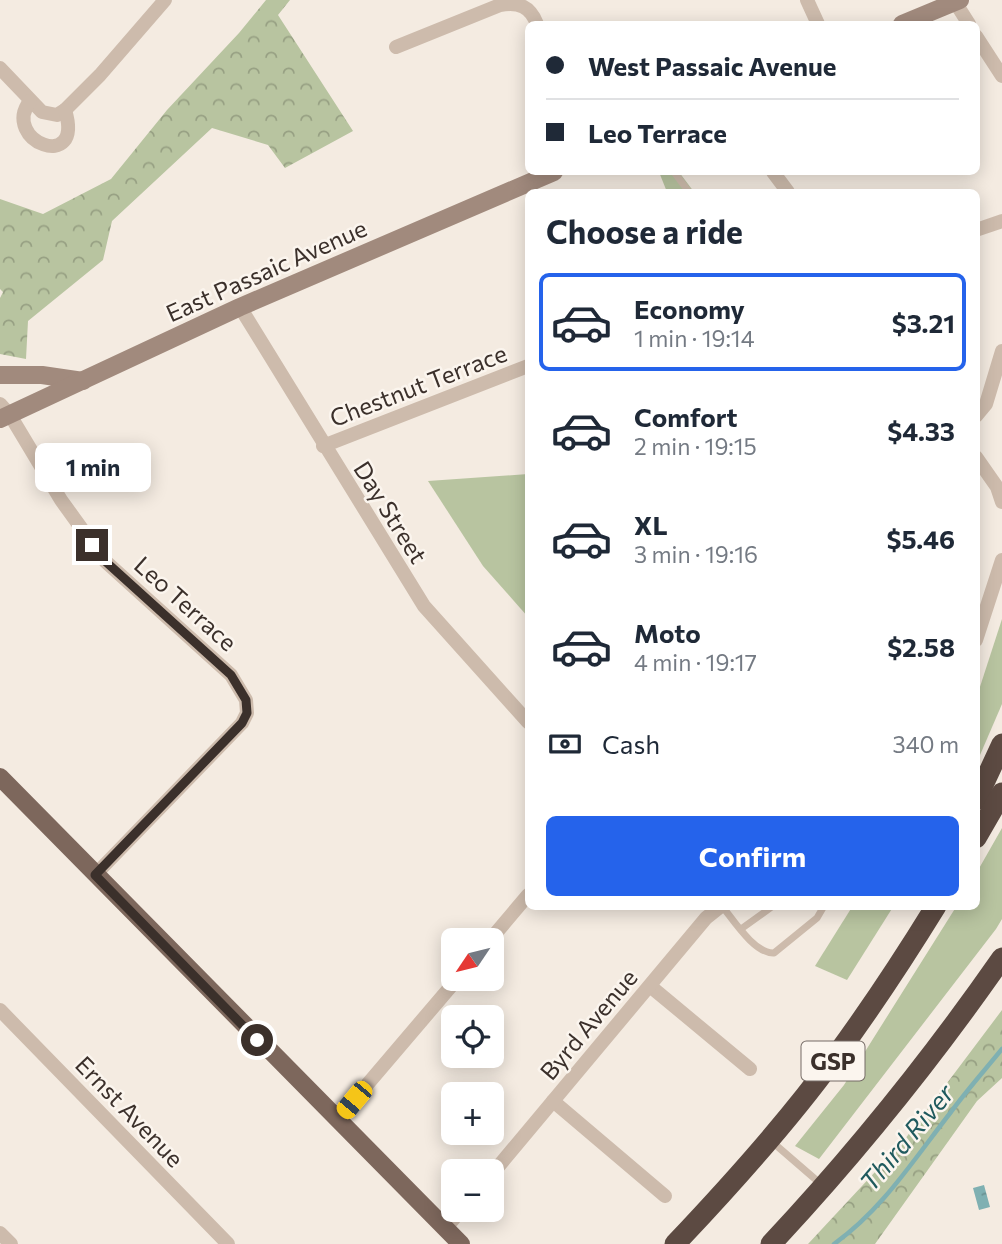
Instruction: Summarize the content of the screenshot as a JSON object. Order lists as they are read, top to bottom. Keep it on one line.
{"streets":{"highway":["GSP"],"main road":["East Passaic Avenue"],"street":["Chestnut Terrace","Day Street","Leo Terrace","Byrd Avenue","Ernst Avenue"]},"crossings":[["East Passaic Avenue","Day Street"],["East Passaic Avenue","Leo Terrace"],["Chestnut Terrace","Day Street"]],"water":["Third River"],"north":"bottom left","page":{"banner":["West Passaic Avenue","Leo Terrace"],"heading":"Choose a ride","list":[{"name":"Economy","note":"1 min · 19:14","value":"$3.21"},{"name":"Comfort","note":"2 min · 19:15","value":"$4.33"},{"name":"XL","note":"3 min · 19:16","value":"$5.46"},{"name":"Moto","note":"4 min · 19:17","value":"$2.58"}],"bubble":"1 min","pay":["Cash","340 m"],"buttons":"Confirm","map_buttons":["+","−"]}}
